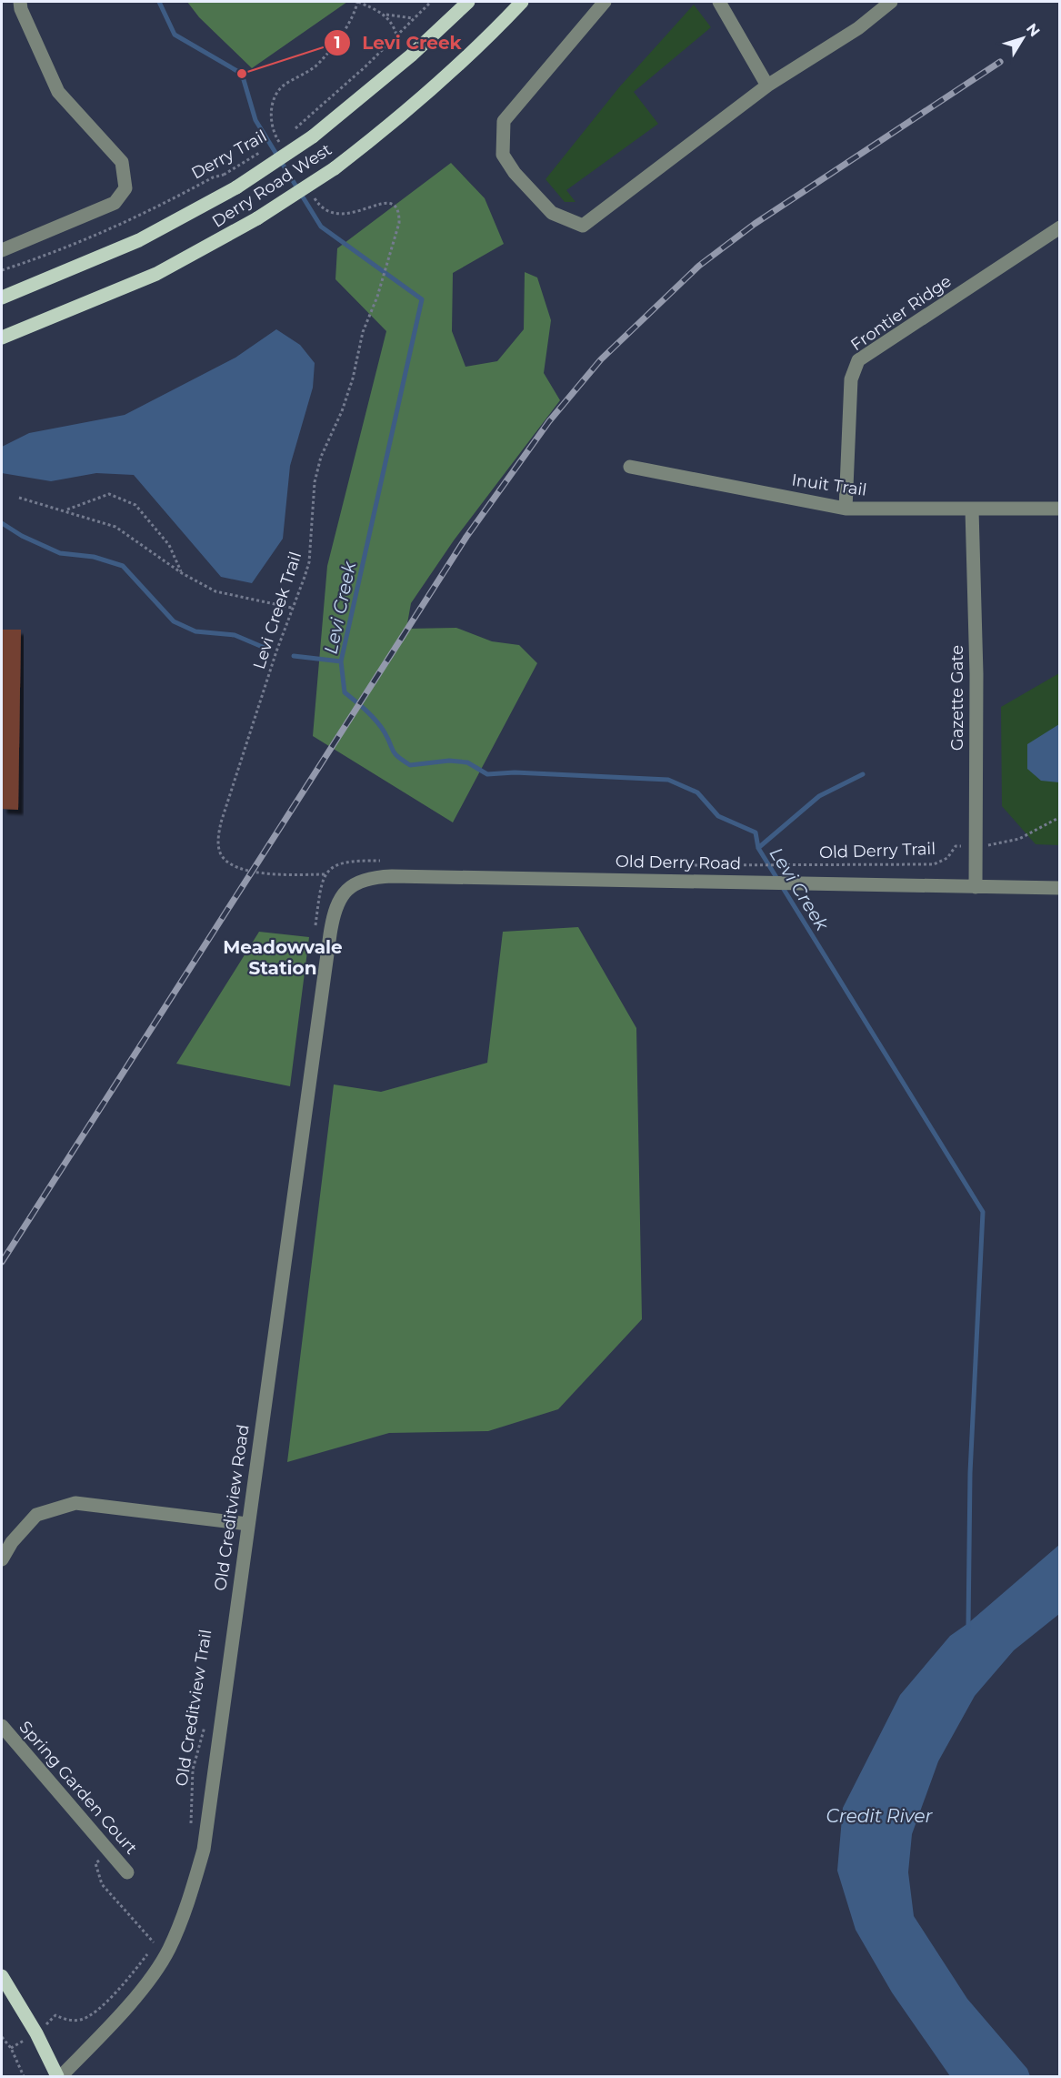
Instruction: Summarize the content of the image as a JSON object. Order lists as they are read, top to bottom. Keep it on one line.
{"streets":{"main road":["Derry Road West"],"street":["Frontier Ridge","Inuit Trail","Gazette Gate","Old Derry Road","Old Creditview Road","Spring Garden Court"],"path":["Derry Trail","Levi Creek Trail","Old Derry Trail","Old Creditview Trail"]},"crossings":[["Frontier Ridge","Inuit Trail"],["Inuit Trail","Gazette Gate"],["Gazette Gate","Old Derry Road"],["Old Derry Road","Old Creditview Road"]],"districts":["Meadowvale Station"],"water":["Levi Creek","Credit River"],"places":["Levi Creek"],"north":"top right"}
